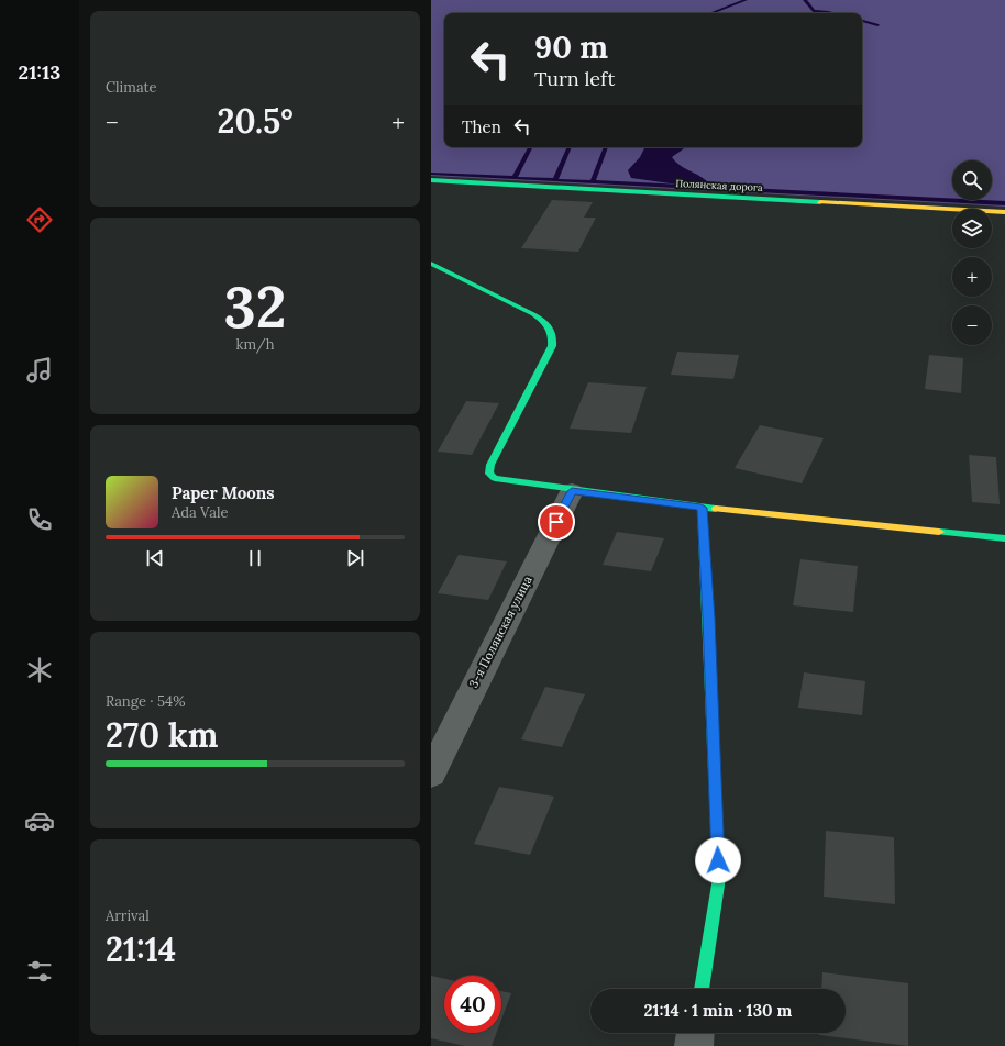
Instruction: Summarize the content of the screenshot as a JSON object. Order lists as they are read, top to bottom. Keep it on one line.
{"streets":{"street":["Полянская дорога","3-я Полянская улица"]},"page":{"tabs":"21:13","tile":["Climate",["32","km/h"],["Range · 54%","270 km"],["Arrival","21:14"]],"turn":["90 m","Turn left"],"heat":["−","20.5°","+"],"then":"Then","map_buttons":["+","−"],"song":["Paper Moons","Ada Vale"],"limit":"40","trip":"21:14 · 1 min · 130 m"}}
